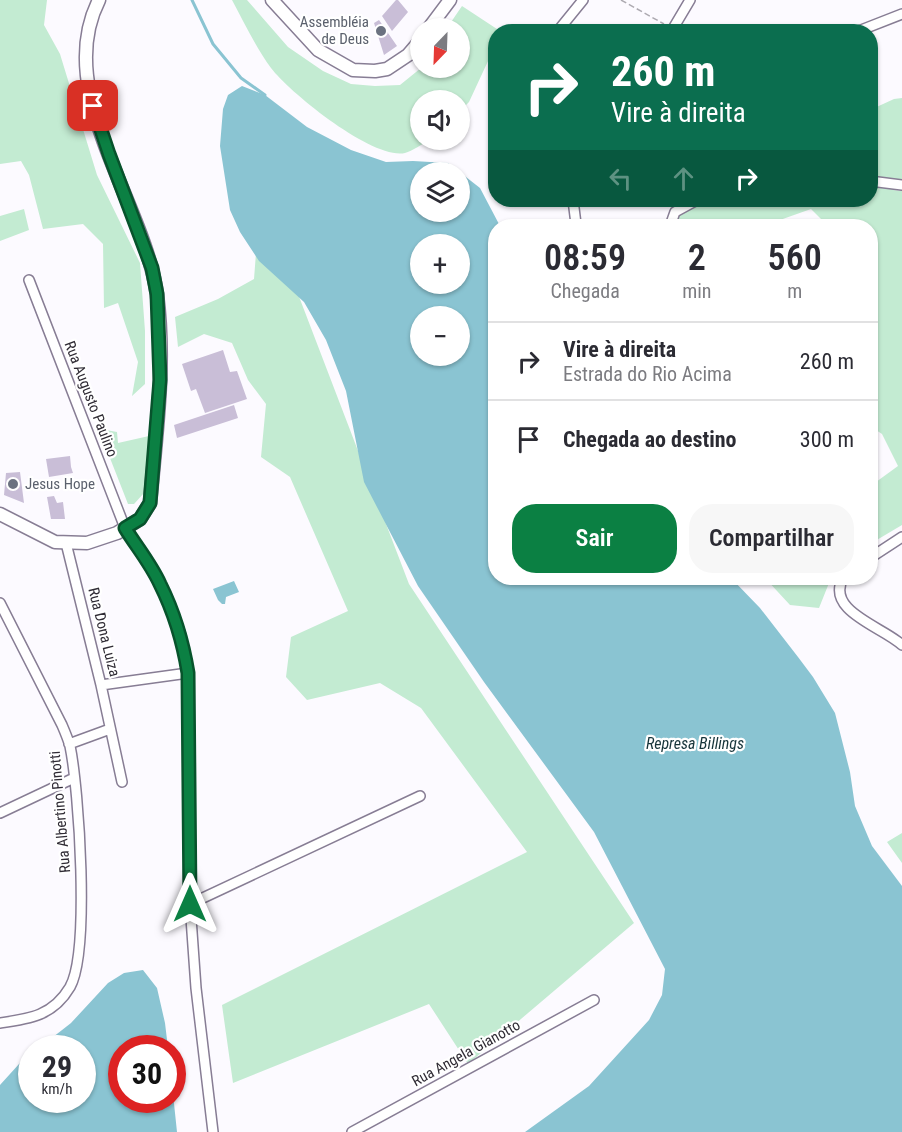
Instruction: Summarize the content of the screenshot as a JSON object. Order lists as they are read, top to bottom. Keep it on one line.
{"streets":{"street":["Rua Augusto Paulino","Rua Dona Luiza","Rua Albertino Pinotti","Rua Angela Gianotto"]},"water":["Represa Billings"],"places":["Assembléia de Deus","Jesus Hope"],"north":"bottom left","page":{"map_buttons":["+","−"],"turn":["260 m","Vire à direita"],"eta":["08:59","Chegada","2","min","560","m"],"list":[{"name":"Vire à direita","note":"Estrada do Rio Acima","value":"260 m"},{"name":"Chegada ao destino","value":"300 m"}],"buttons":["Sair","Compartilhar"],"speed":"29 km/h","limit":"30"}}
